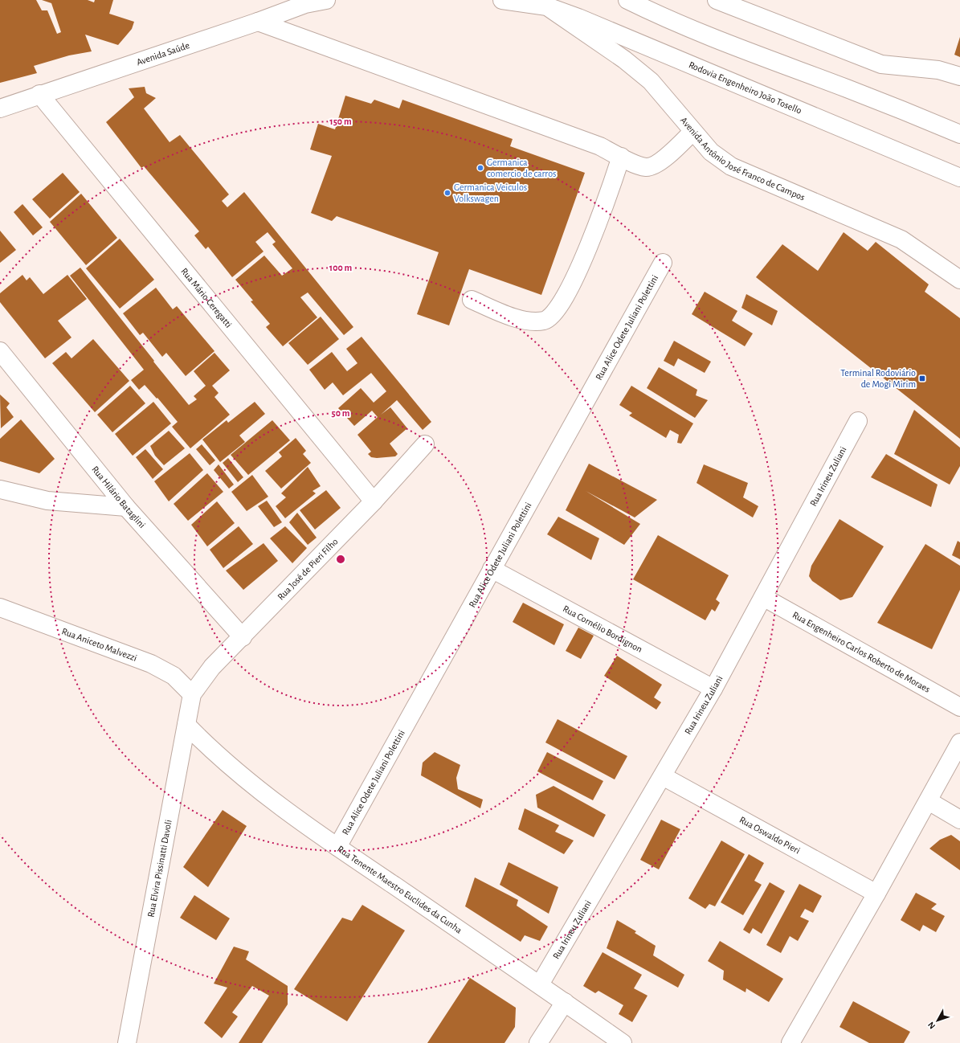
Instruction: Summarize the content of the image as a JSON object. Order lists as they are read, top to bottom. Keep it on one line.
{"streets":{"street":["Avenida Saúde","Rodovia Engenheiro João Tosello","Avenida Antônio José Franco de Campos","Rua Mário Ceregatti","Rua Alice Odete Juliani Polettini","Rua Irineu Zuliani","Rua Hilário Bataglini","Rua José de Pieri Filho","Rua Cornélio Bordignon","Rua Aniceto Malvezzi","Rua Engenheiro Carlos Roberto de Moraes","Rua Oswaldo Pieri","Rua Elvira Pissinatti Davoli","Rua Tenente Maestro Euclides da Cunha"]},"crossings":[["Avenida Saúde","Rua Mário Ceregatti"],["Rodovia Engenheiro João Tosello","Avenida Antônio José Franco de Campos"],["Rua Mário Ceregatti","Rua José de Pieri Filho"],["Rua Alice Odete Juliani Polettini","Rua Cornélio Bordignon"],["Rua Alice Odete Juliani Polettini","Rua Tenente Maestro Euclides da Cunha"],["Rua Irineu Zuliani","Rua Cornélio Bordignon"],["Rua Irineu Zuliani","Rua Engenheiro Carlos Roberto de Moraes"],["Rua Irineu Zuliani","Rua Oswaldo Pieri"],["Rua Irineu Zuliani","Rua Tenente Maestro Euclides da Cunha"],["Rua Hilário Bataglini","Rua José de Pieri Filho"],["Rua José de Pieri Filho","Rua Aniceto Malvezzi"],["Rua José de Pieri Filho","Rua Elvira Pissinatti Davoli"],["Rua Aniceto Malvezzi","Rua Elvira Pissinatti Davoli"],["Rua Elvira Pissinatti Davoli","Rua Tenente Maestro Euclides da Cunha"]],"places":{"other":["Germanica comercio de carros","Germanica Veiculos Volkswagen"],"transit":["Terminal Rodoviário de Mogi Mirim"]},"north":"bottom left","rings":["150 m","100 m","50 m"]}
